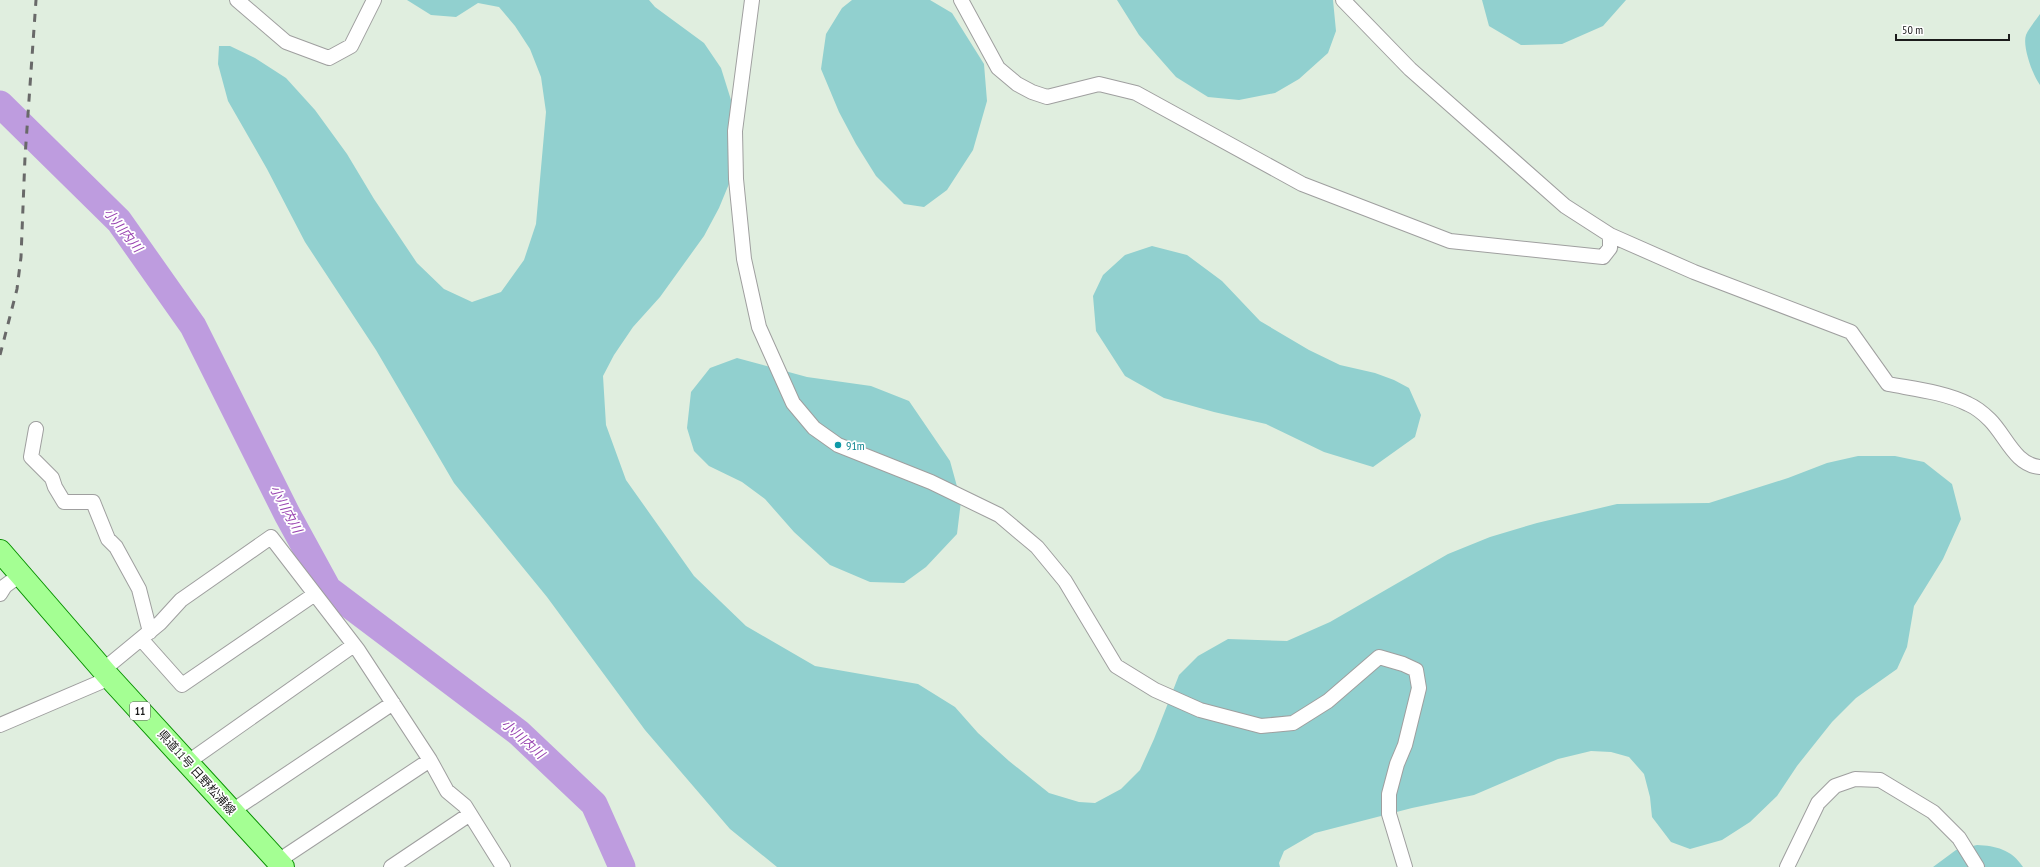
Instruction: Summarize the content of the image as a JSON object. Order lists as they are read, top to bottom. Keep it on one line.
{"streets":{"main road":["11","県道11号 日野松浦線"]},"water":["小川内川"],"places":["91m"],"scale_bar":"50 m"}
